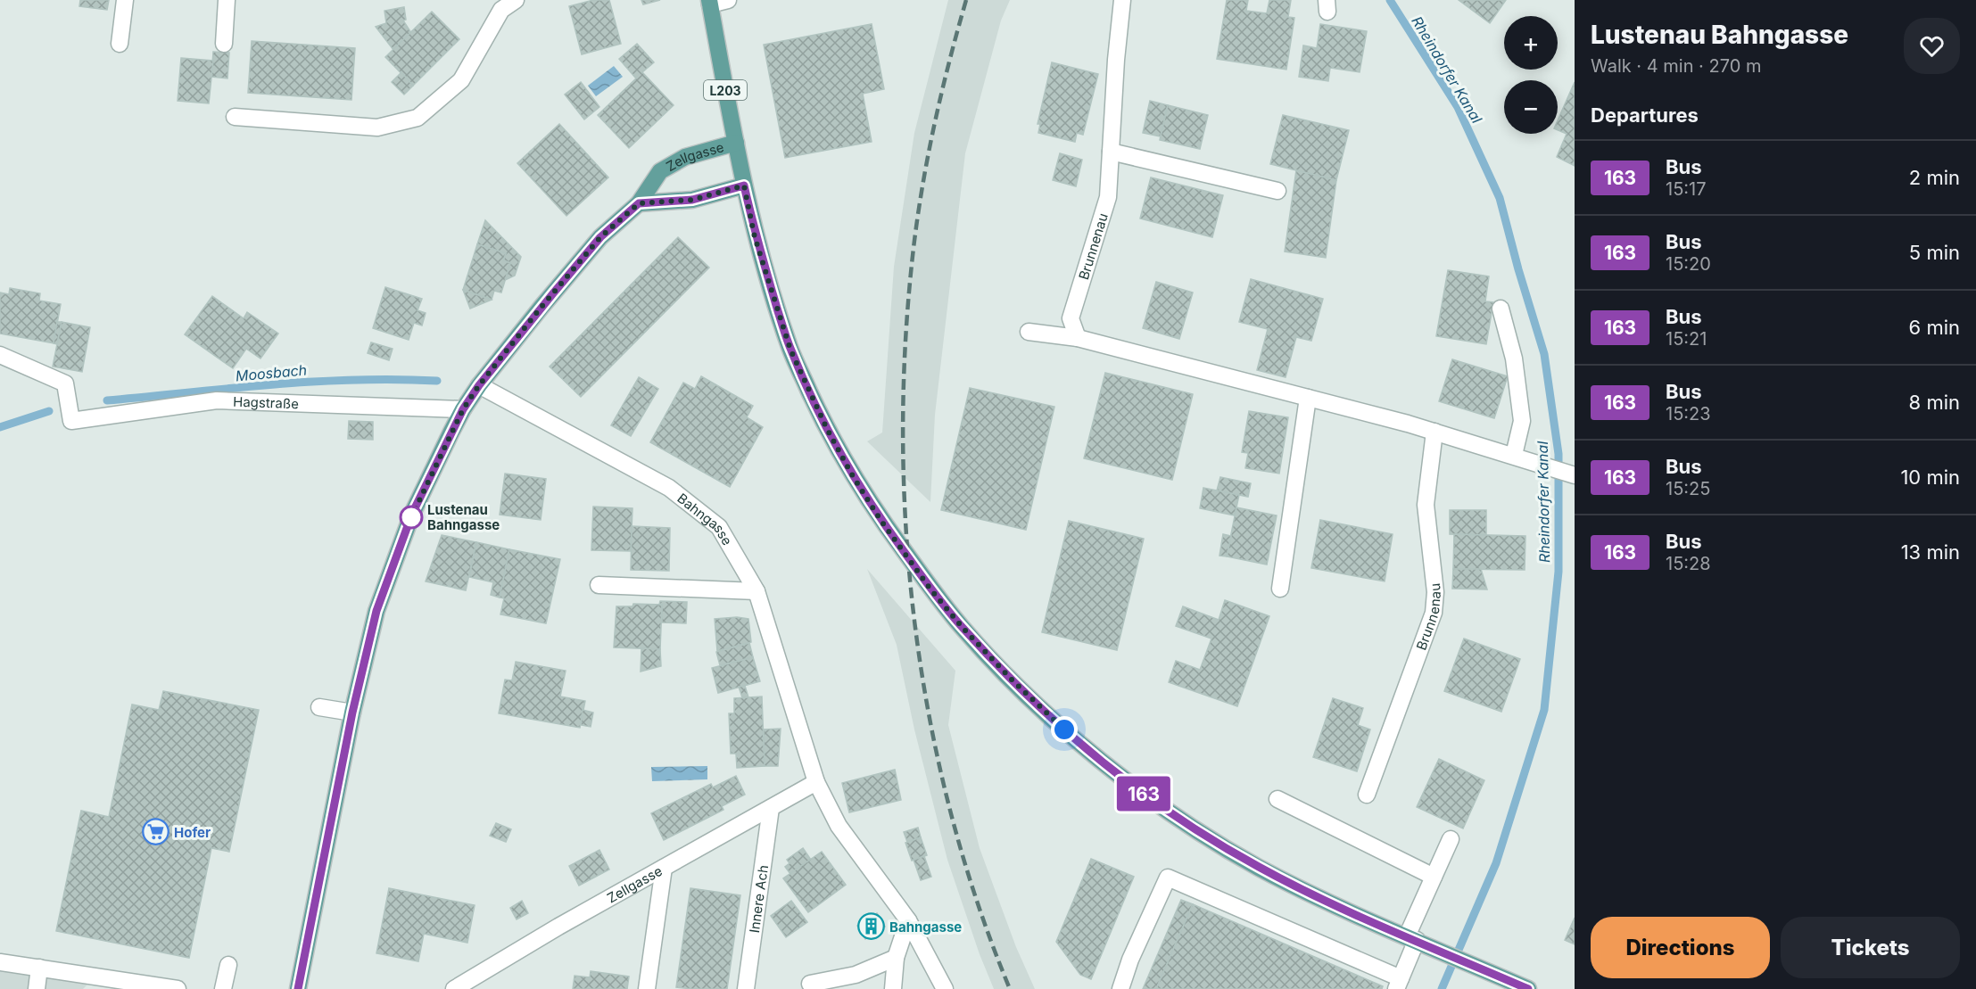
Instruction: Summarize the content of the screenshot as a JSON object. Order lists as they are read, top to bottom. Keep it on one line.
{"streets":{"main road":["L203","Zellgasse"],"street":["Brunnenau","Hagstraße","Bahngasse","Innere Ach"]},"crossings":[["L203","Zellgasse"],["Zellgasse","Hagstraße"],["Zellgasse","Bahngasse"],["Zellgasse","Innere Ach"]],"water":["Rheindorfer Kanal","Moosbach"],"places":{"other":["Lustenau Bahngasse"],"supermarket":["Hofer"],"building":["Bahngasse"]},"lines":["bus line 163"],"page":{"on_map":"163","heading":[["Lustenau Bahngasse","Walk · 4 min · 270 m"],"Departures"],"map_buttons":["+","−"],"list":[{"mark":"163","name":"Bus","note":"15:17","value":"2 min"},{"mark":"163","name":"Bus","note":"15:20","value":"5 min"},{"mark":"163","name":"Bus","note":"15:21","value":"6 min"},{"mark":"163","name":"Bus","note":"15:23","value":"8 min"},{"mark":"163","name":"Bus","note":"15:25","value":"10 min"},{"mark":"163","name":"Bus","note":"15:28","value":"13 min"}],"buttons":["Directions","Tickets"]}}
